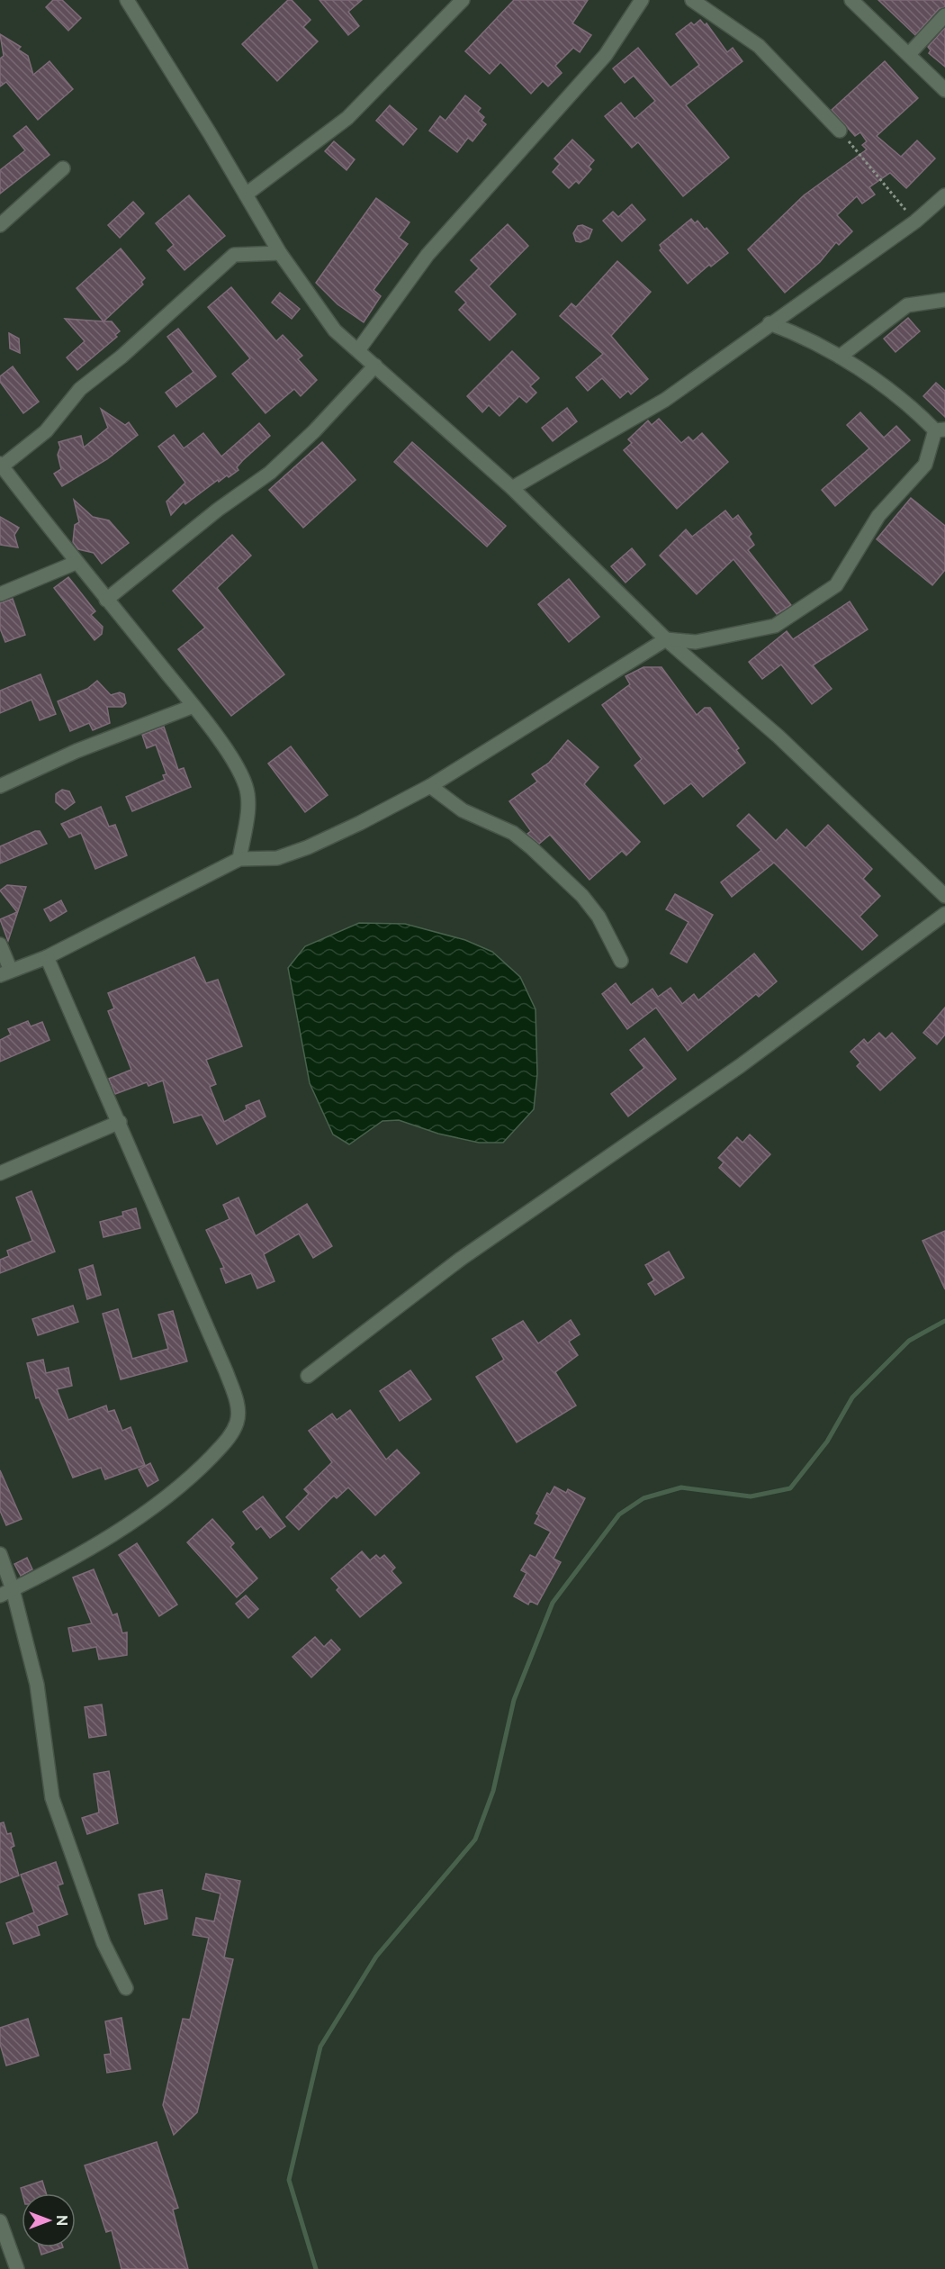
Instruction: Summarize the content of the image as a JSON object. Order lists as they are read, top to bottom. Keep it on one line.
{"north":"right"}
